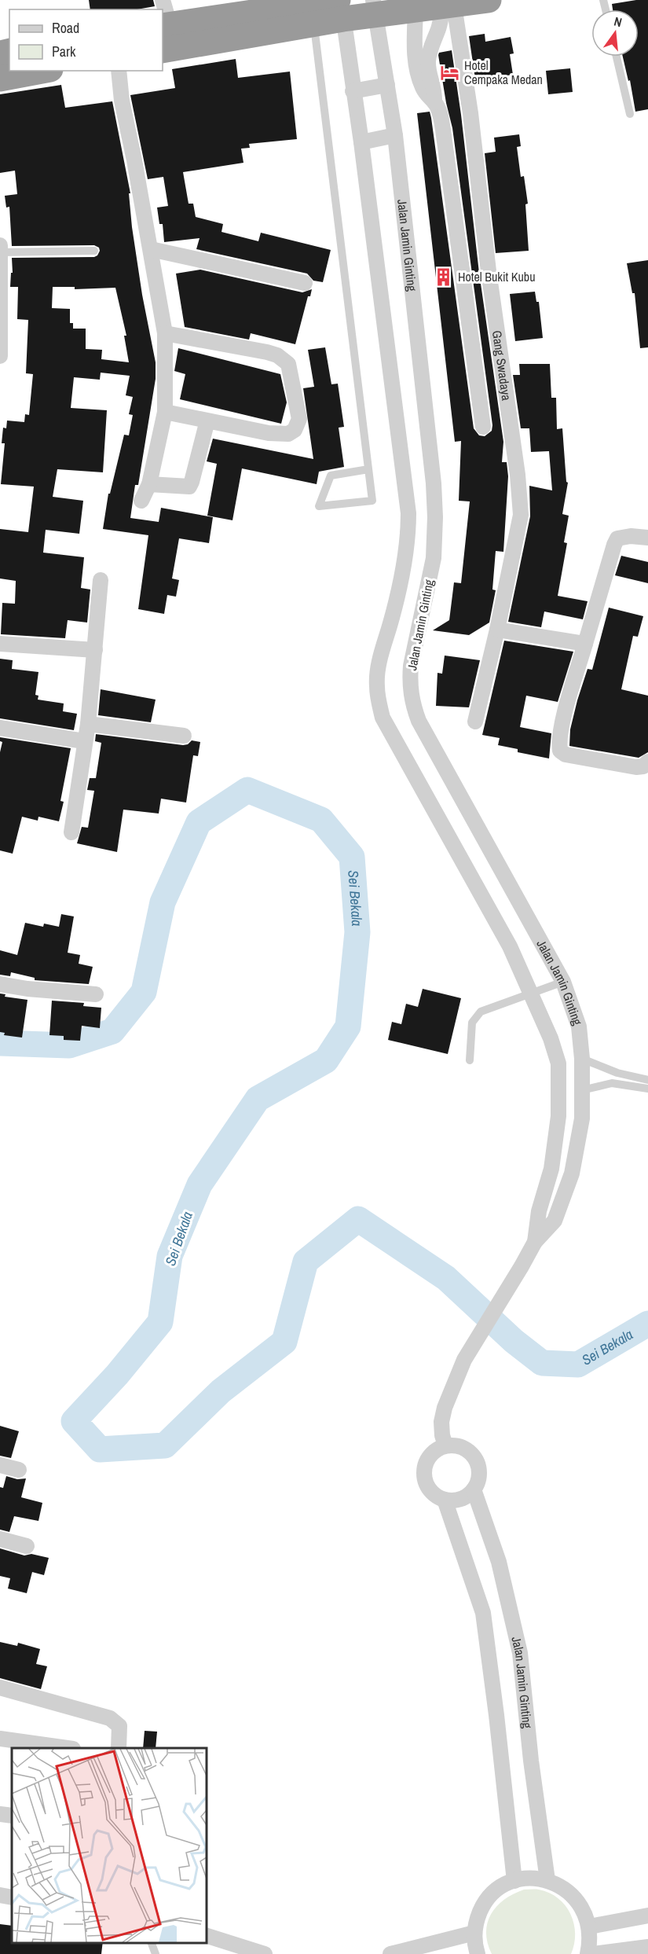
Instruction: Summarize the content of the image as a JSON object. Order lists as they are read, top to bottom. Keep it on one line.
{"streets":{"street":["Jalan Jamin Ginting","Gang Swadaya"]},"water":["Sei Bekala"],"places":{"hotel":["Hotel Cempaka Medan"],"building":["Hotel Bukit Kubu"]},"legend":["Road","Park"],"north":"top"}
